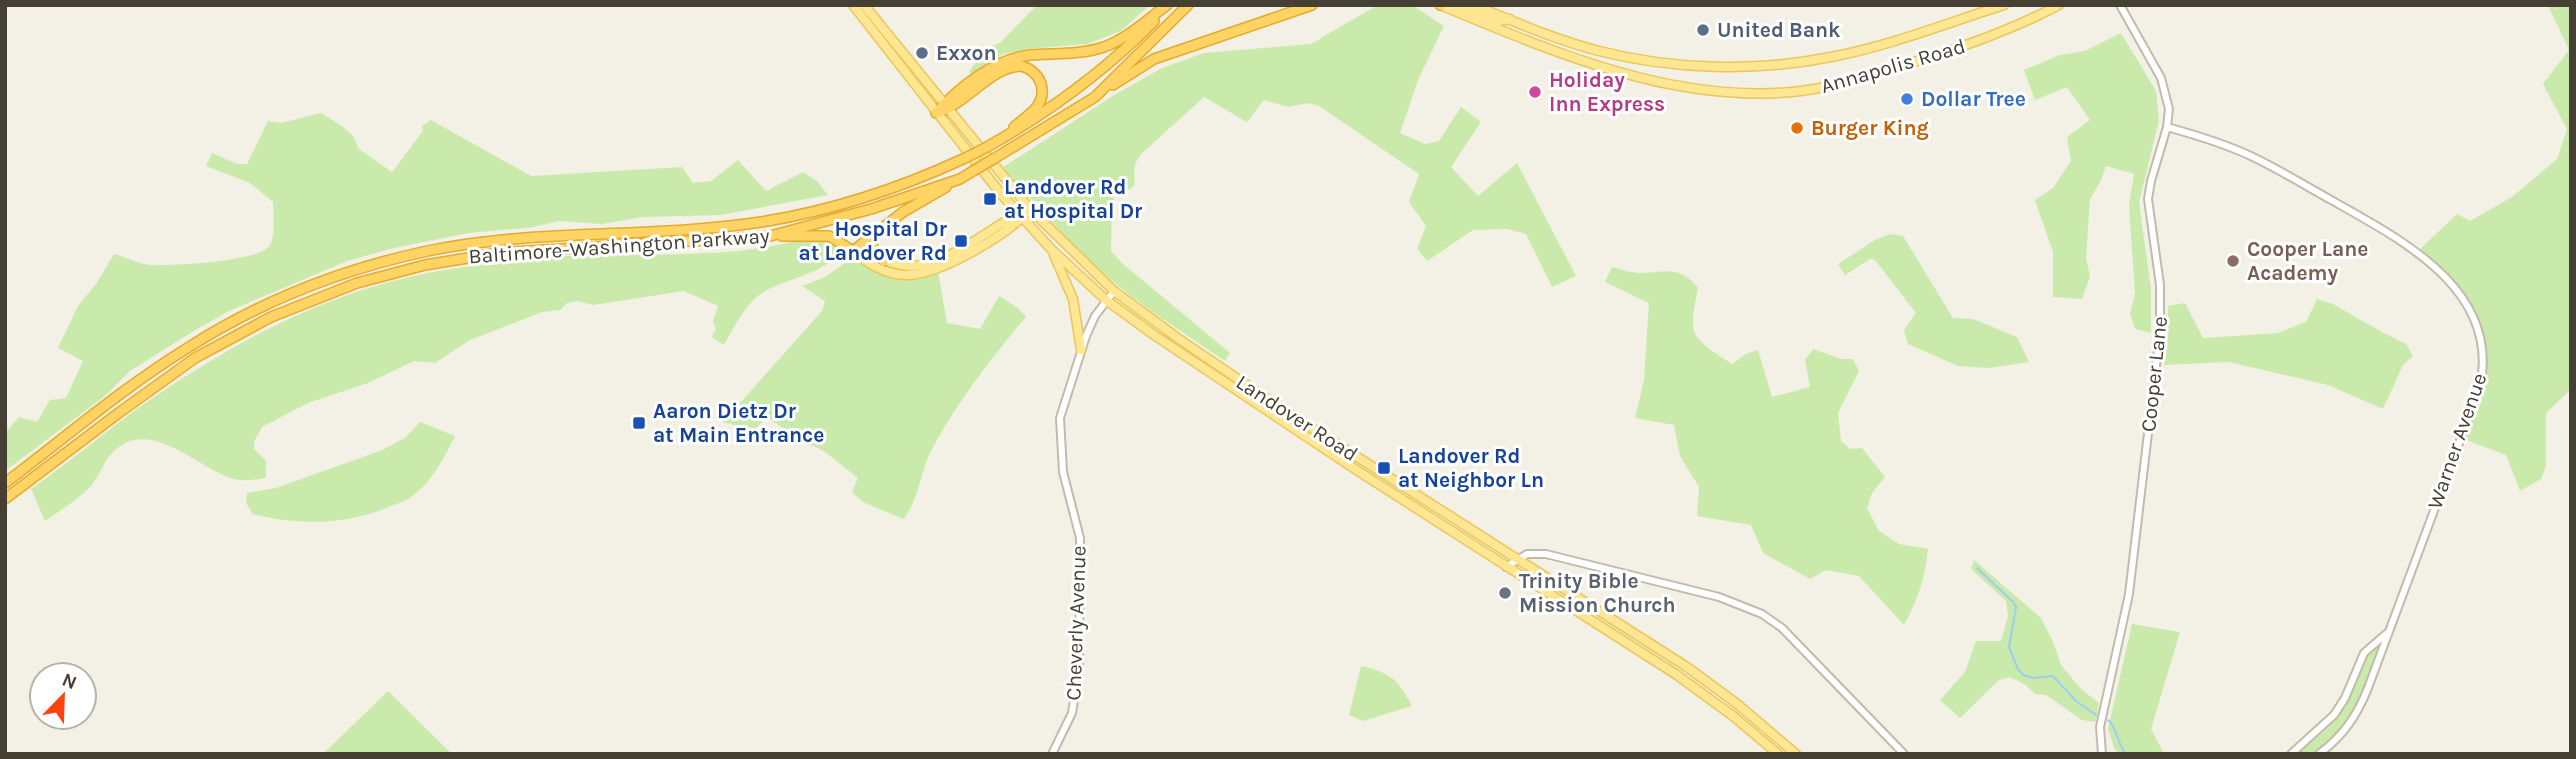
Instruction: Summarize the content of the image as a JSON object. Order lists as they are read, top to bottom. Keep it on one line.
{"streets":{"highway":["Baltimore-Washington Parkway"],"main road":["Annapolis Road","Landover Road"],"street":["Cooper Lane","Warner Avenue","Cheverly Avenue"]},"crossings":[["Cooper Lane","Warner Avenue"],["Landover Road","Cheverly Avenue"]],"places":{"other":["United Bank","Exxon","Holiday Inn Express","Dollar Tree","Burger King","Cooper Lane Academy","Trinity Bible Mission Church"],"transit":["Landover Rd at Hospital Dr","Hospital Dr at Landover Rd","Aaron Dietz Dr at Main Entrance","Landover Rd at Neighbor Ln"]},"north":"top right"}
